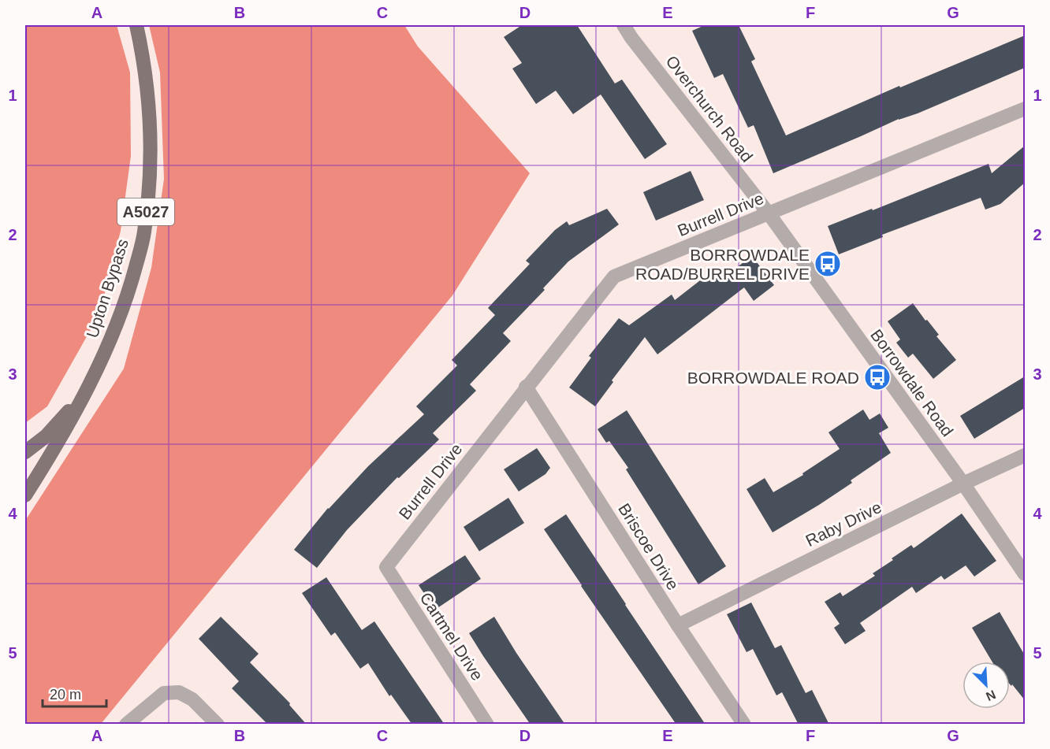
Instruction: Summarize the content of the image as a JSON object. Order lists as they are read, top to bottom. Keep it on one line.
{"streets":{"main road":["A5027","Upton Bypass"],"street":["Overchurch Road","Burrell Drive","Borrowdale Road","Raby Drive","Briscoe Drive","Cartmel Drive"]},"crossings":[["Overchurch Road","Burrell Drive"],["Overchurch Road","Borrowdale Road"],["Burrell Drive","Borrowdale Road"],["Burrell Drive","Briscoe Drive"],["Burrell Drive","Cartmel Drive"],["Borrowdale Road","Raby Drive"],["Raby Drive","Briscoe Drive"]],"places":{"bus stop":["BORROWDALE ROAD/BURREL DRIVE","BORROWDALE ROAD"]},"scale_bar":"20 m","north":"bottom right","grid":{"columns":["A","B","C","D","E","F","G"],"rows":["1","2","3","4","5"]}}
